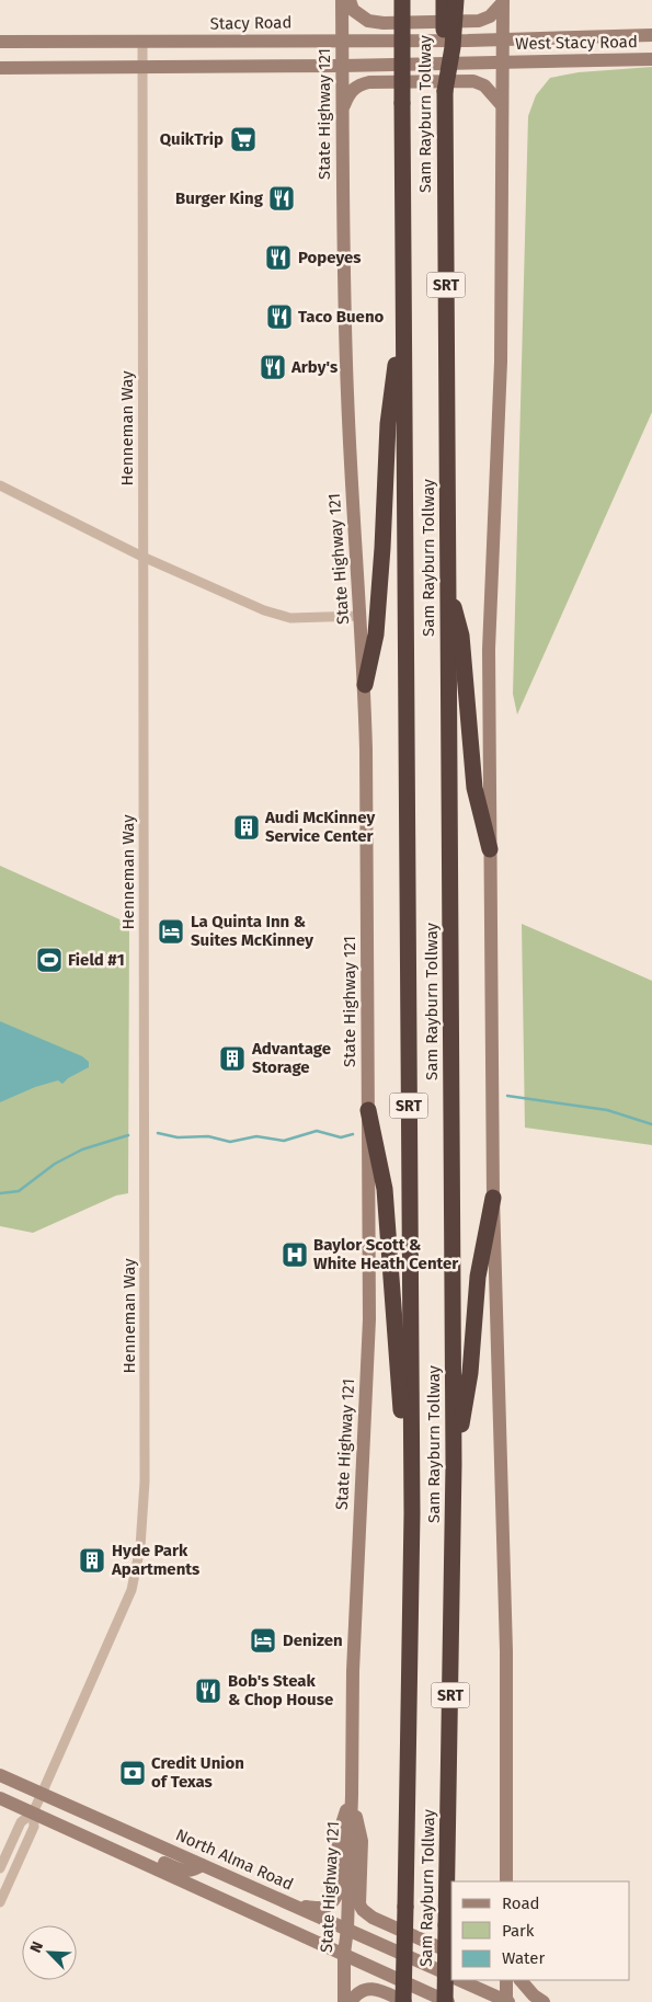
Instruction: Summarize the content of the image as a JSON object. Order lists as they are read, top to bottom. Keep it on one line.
{"streets":{"highway":["Sam Rayburn Tollway","SRT"],"main road":["Stacy Road","West Stacy Road","State Highway 121","North Alma Road"],"street":["Henneman Way"]},"crossings":[["Stacy Road","West Stacy Road"],["Stacy Road","State Highway 121"],["Stacy Road","Henneman Way"],["State Highway 121","North Alma Road"],["Henneman Way","North Alma Road"]],"places":{"supermarket":["QuikTrip"],"restaurant":["Burger King","Popeyes","Taco Bueno","Arby's","Bob's Steak & Chop House"],"building":["Audi McKinney Service Center","Advantage Storage","Hyde Park Apartments"],"hotel":["La Quinta Inn & Suites McKinney","Denizen"],"sports":["Field #1"],"hospital":["Baylor Scott & White Heath Center"],"bank":["Credit Union of Texas"]},"legend":["Road","Park","Water"],"north":"top left"}
